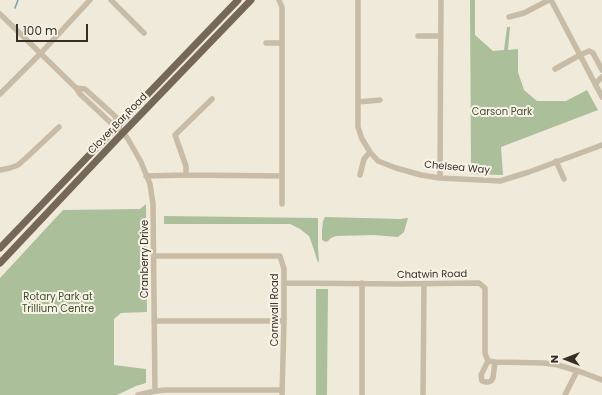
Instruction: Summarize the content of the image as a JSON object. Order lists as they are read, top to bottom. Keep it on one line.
{"streets":{"main road":["Clover Bar Road"],"street":["Chelsea Way","Cranberry Drive","Chatwin Road","Cornwall Road"]},"crossings":[["Clover Bar Road","Cranberry Drive"],["Cranberry Drive","Cornwall Road"],["Chatwin Road","Cornwall Road"]],"parks":["Carson Park","Rotary Park at Trillium Centre"],"scale_bar":"100 m","north":"left"}
